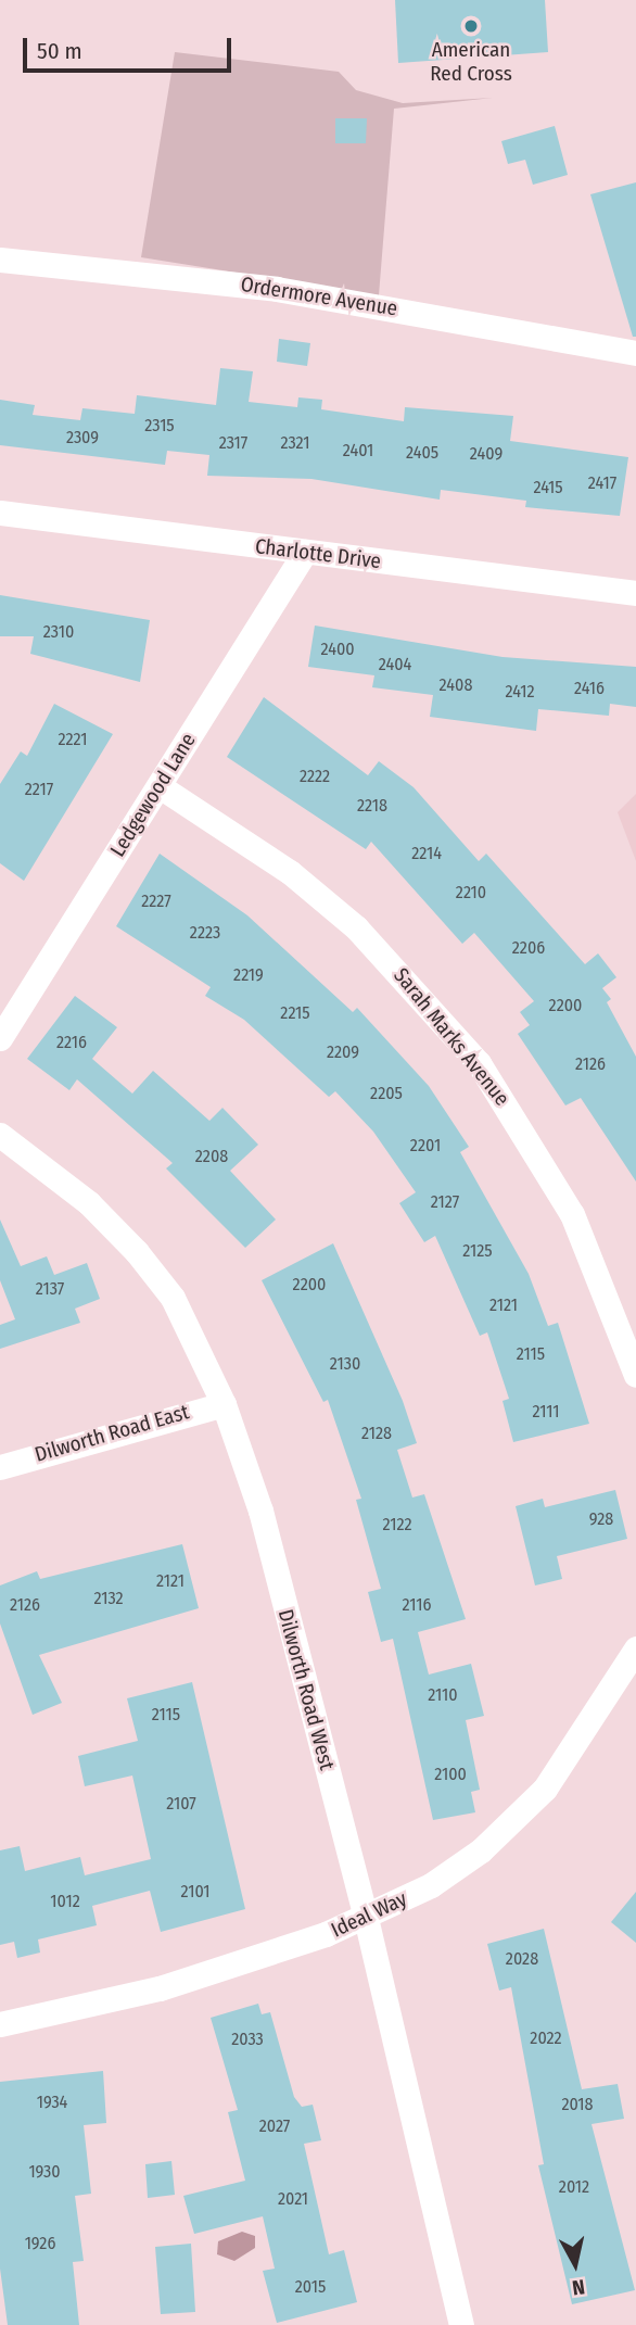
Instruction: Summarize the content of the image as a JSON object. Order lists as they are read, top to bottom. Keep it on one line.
{"streets":{"street":["Ordermore Avenue","Charlotte Drive","Ledgewood Lane","Sarah Marks Avenue","Dilworth Road East","Dilworth Road West","Ideal Way"]},"crossings":[["Charlotte Drive","Ledgewood Lane"],["Ledgewood Lane","Sarah Marks Avenue"],["Dilworth Road East","Dilworth Road West"],["Dilworth Road West","Ideal Way"]],"places":["American Red Cross"],"house_numbers":["2315","2309","2317","2321","2401","2405","2409","2417","2415","2310","2400","2404","2408","2416","2412","2221","2222","2217","2218","2214","2210","2227","2223","2206","2219","2200","2215","2216","2209","2126","2205","2201","2208","2127","2125","2200","2137","2121","2115","2130","2111","2128","928","2122","2121","2132","2126","2116","2110","2115","2100","2107","2101","1012","2028","2022","2033","1934","2018","2027","1930","2012","2021","1926","2015"],"scale_bar":"50 m","north":"bottom"}
